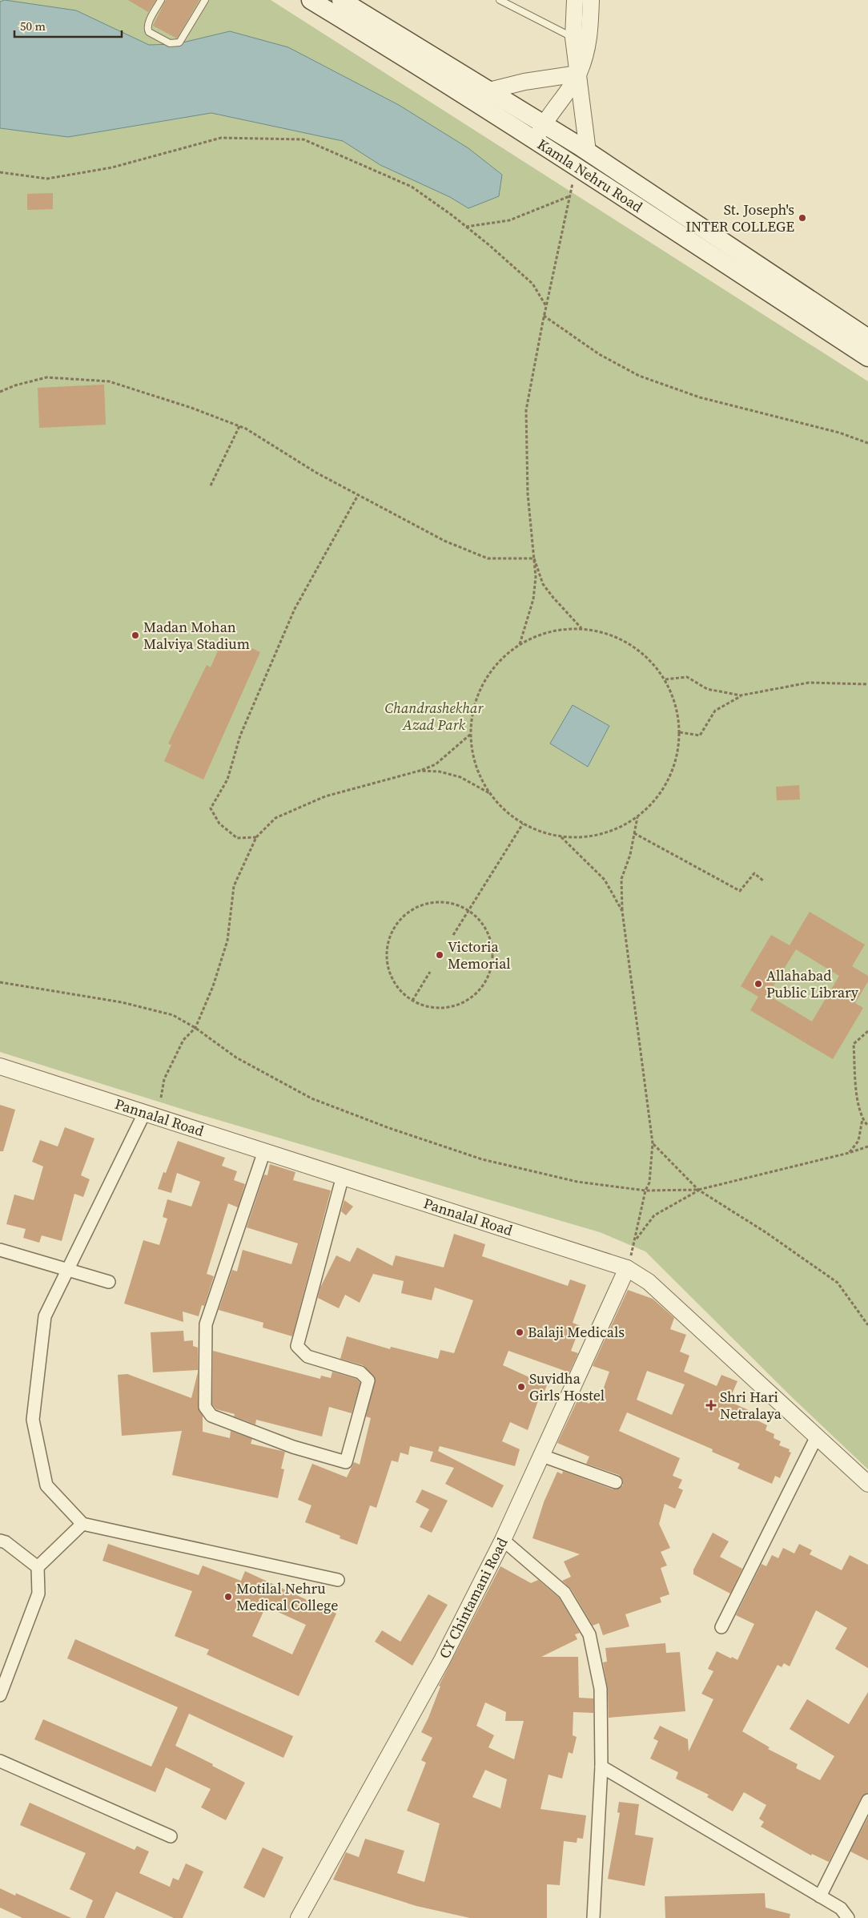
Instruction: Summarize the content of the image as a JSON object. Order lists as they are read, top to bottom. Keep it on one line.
{"streets":{"main road":["Kamla Nehru Road"],"street":["Pannalal Road","CY Chintamani Road"]},"crossings":[["Pannalal Road","CY Chintamani Road"]],"parks":["Chandrashekhar Azad Park"],"places":{"other":["St. Joseph's INTER COLLEGE","Madan Mohan Malviya Stadium","Victoria Memorial","Allahabad Public Library","Balaji Medicals","Suvidha Girls Hostel","Motilal Nehru Medical College"],"health":["Shri Hari Netralaya"]},"scale_bar":"50 m"}
